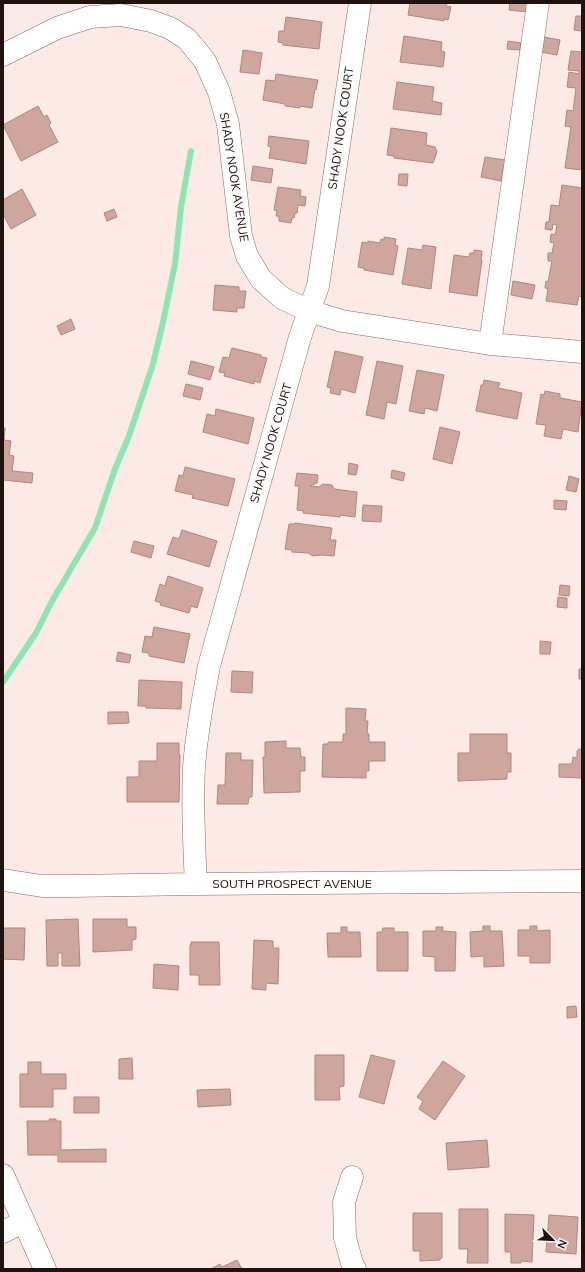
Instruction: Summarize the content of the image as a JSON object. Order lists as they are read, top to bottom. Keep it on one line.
{"streets":{"street":["SHADY NOOK COURT","SHADY NOOK AVENUE","SOUTH PROSPECT AVENUE"]},"crossings":[["SHADY NOOK COURT","SHADY NOOK AVENUE"],["SHADY NOOK COURT","SOUTH PROSPECT AVENUE"]],"north":"bottom right"}
